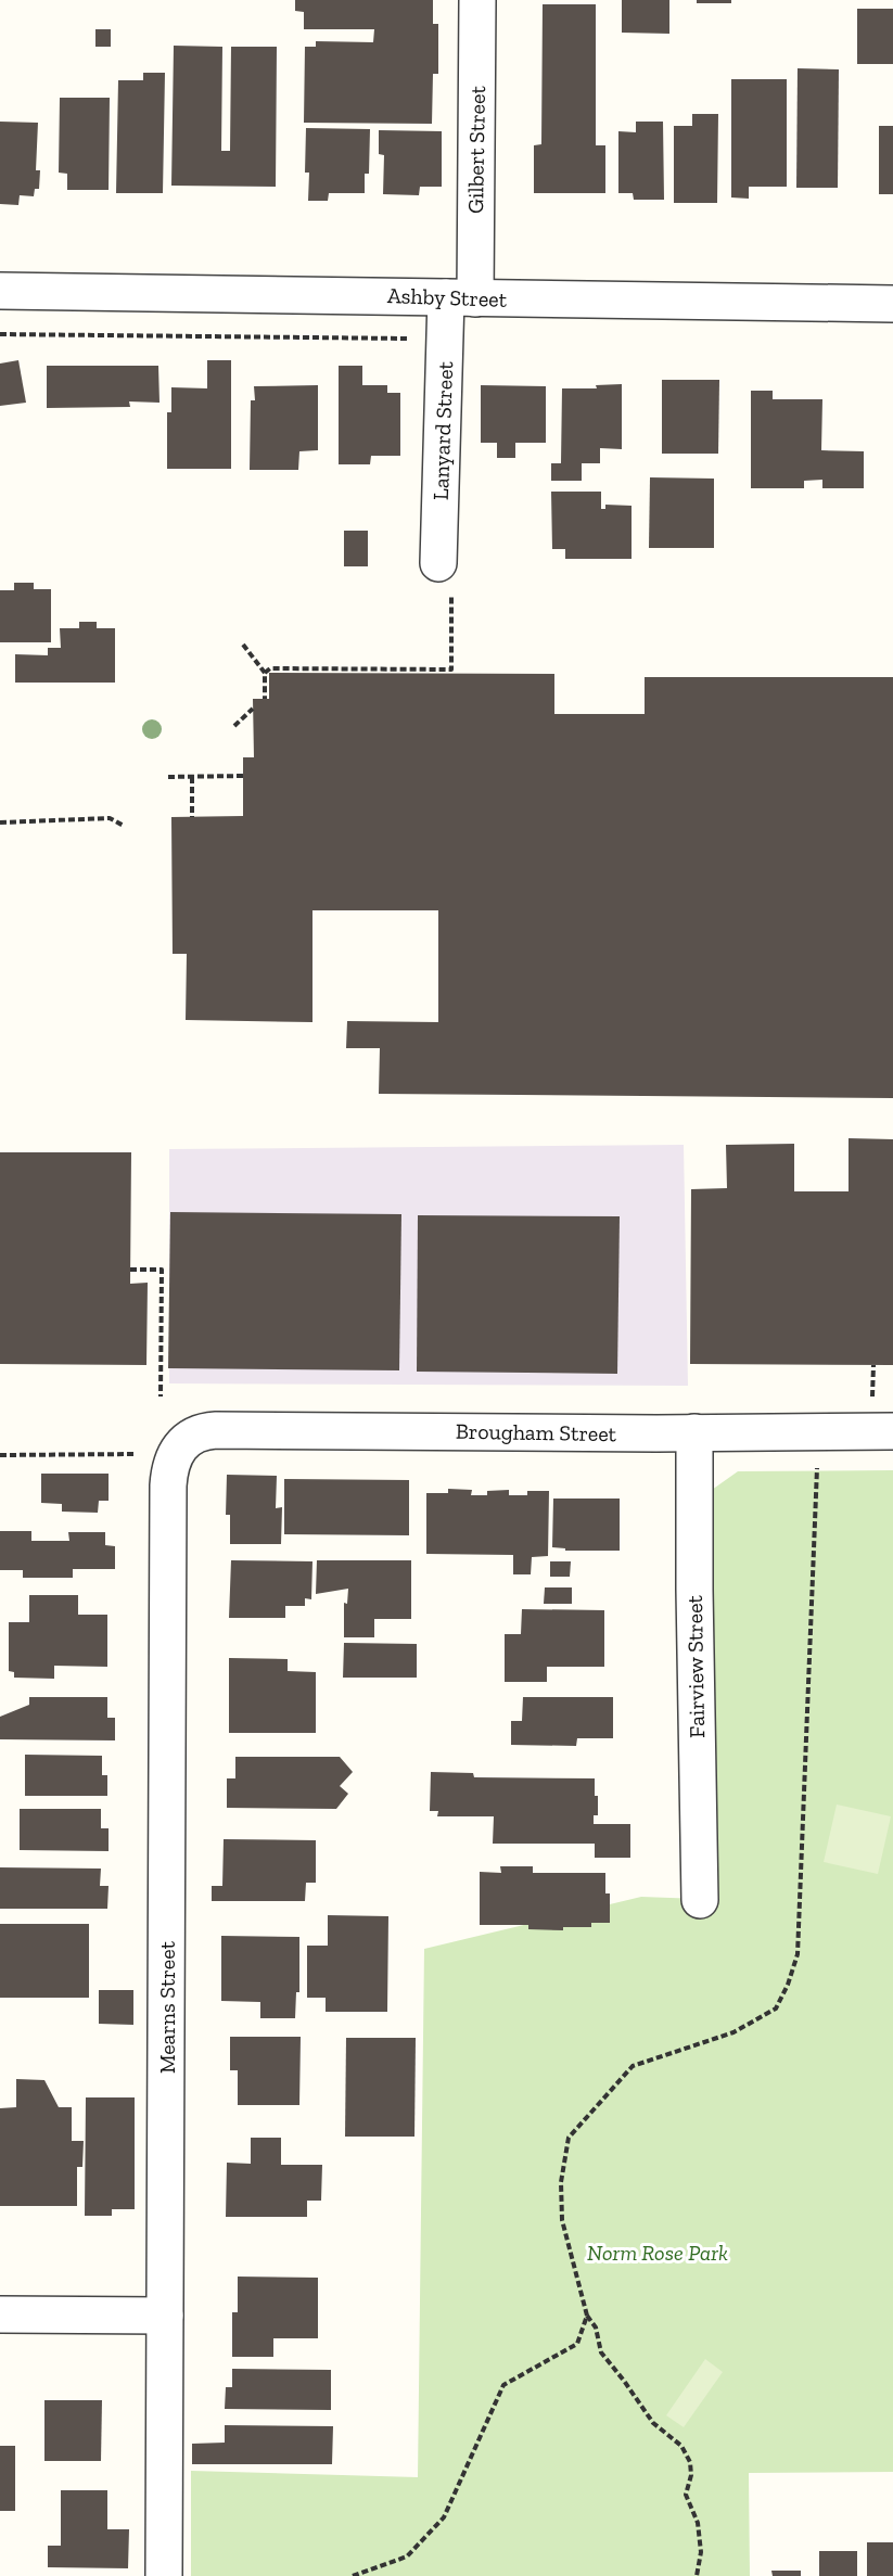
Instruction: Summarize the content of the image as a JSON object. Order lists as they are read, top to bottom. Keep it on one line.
{"streets":{"street":["Gilbert Street","Ashby Street","Lanyard Street","Brougham Street","Fairview Street","Mearns Street"]},"crossings":[["Gilbert Street","Ashby Street"],["Gilbert Street","Lanyard Street"],["Ashby Street","Lanyard Street"],["Brougham Street","Fairview Street"],["Brougham Street","Mearns Street"]],"parks":["Norm Rose Park"]}
